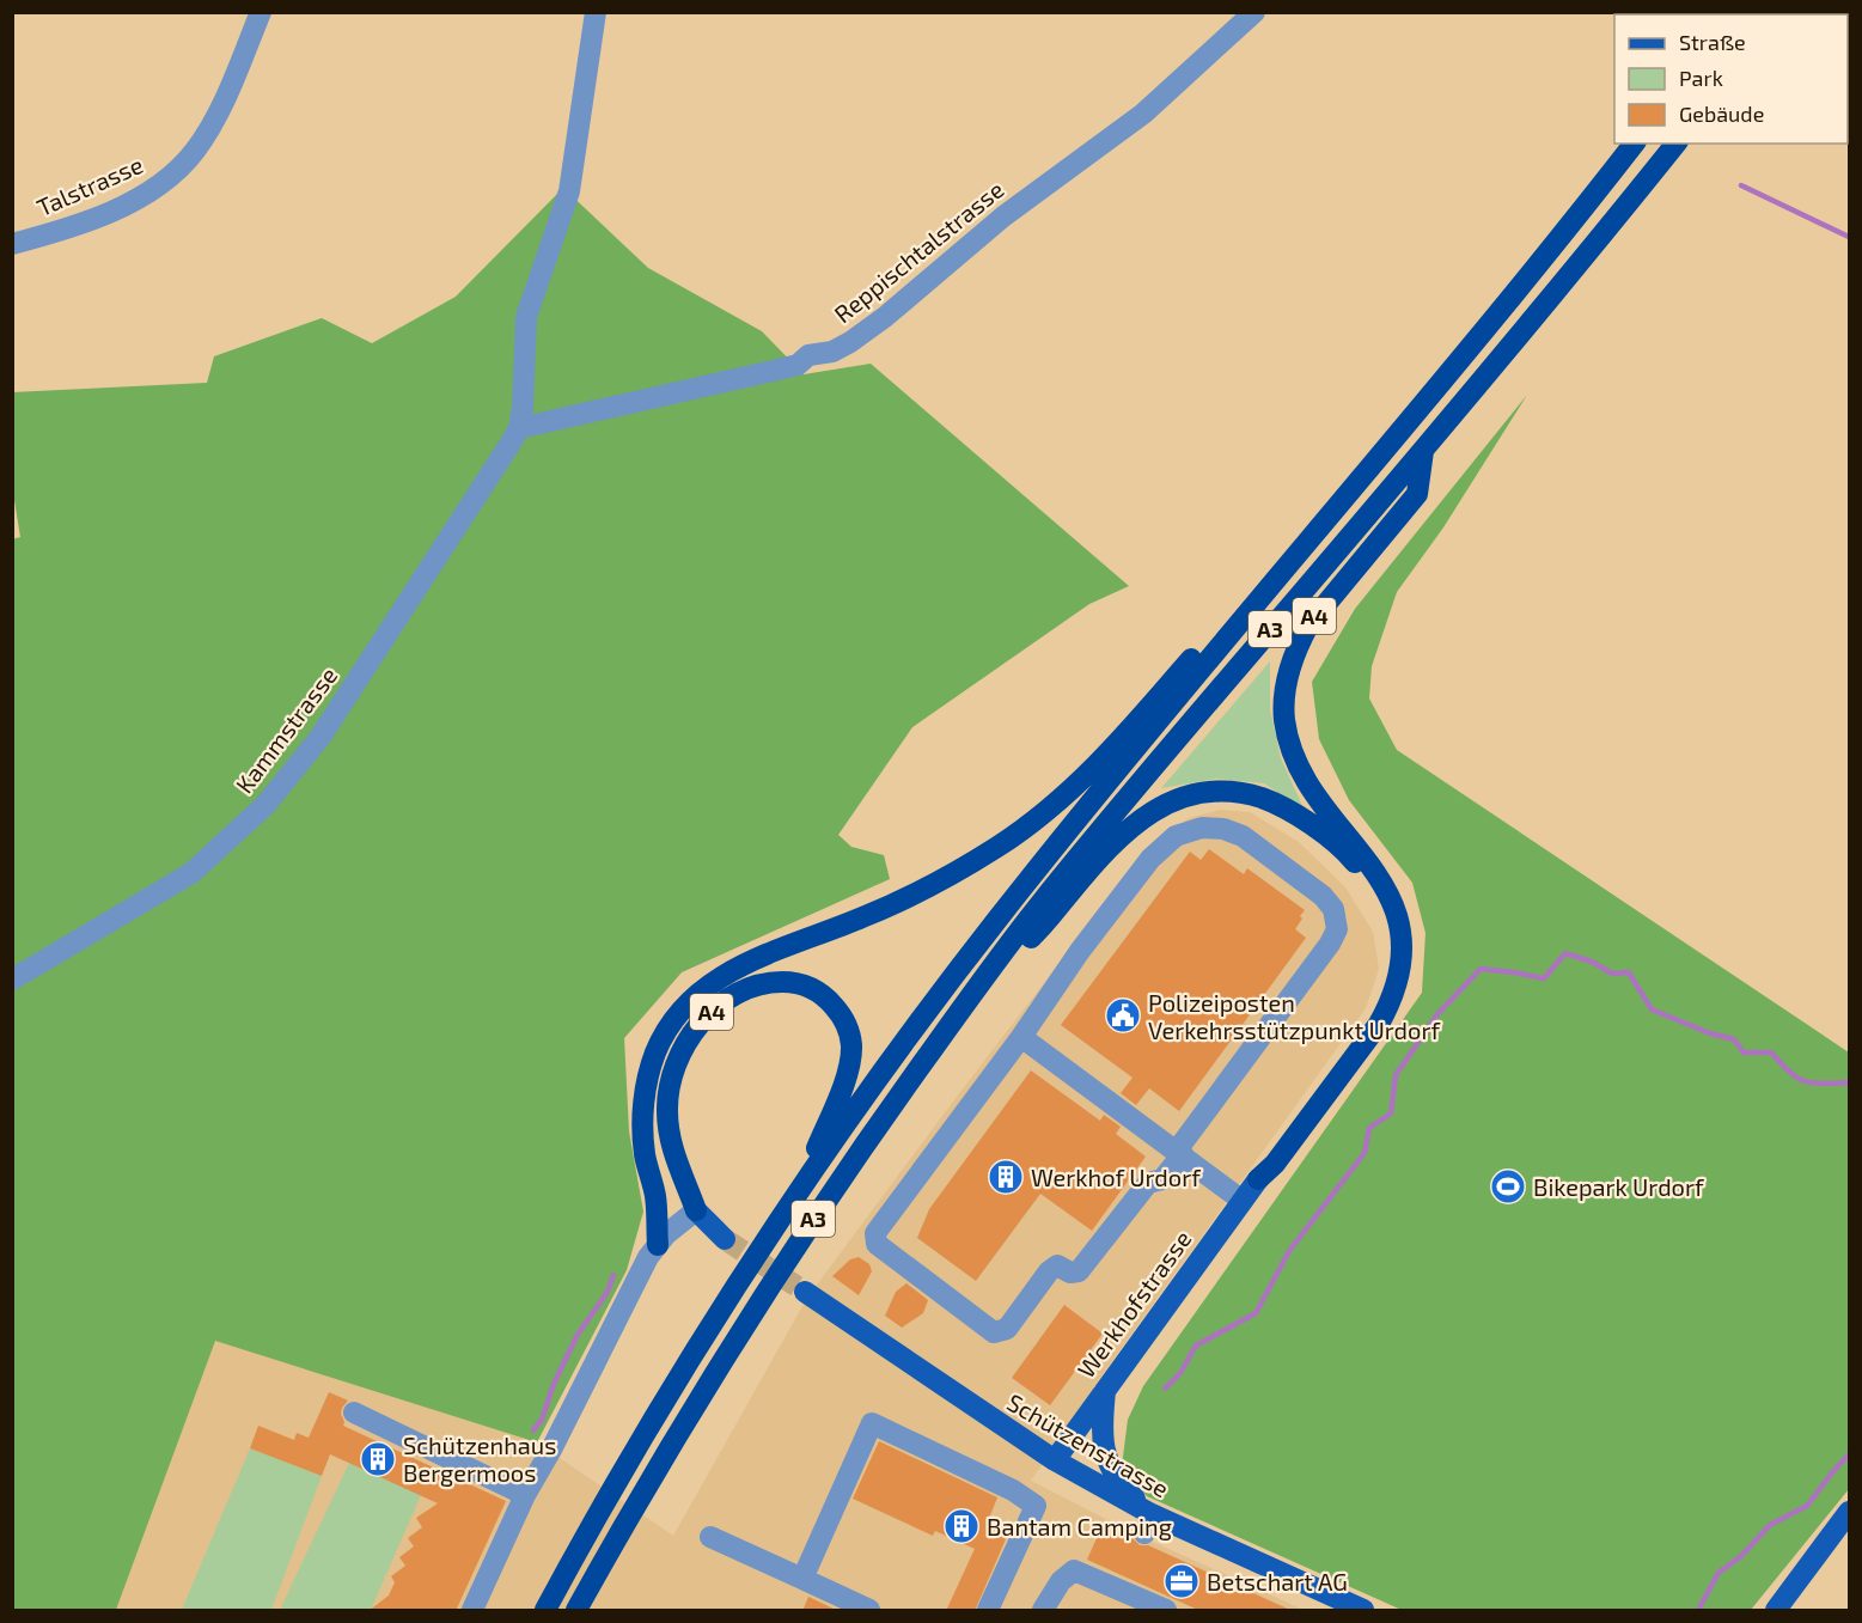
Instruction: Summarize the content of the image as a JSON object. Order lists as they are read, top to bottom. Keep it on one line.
{"streets":{"highway":["A4","A3"],"main road":["Werkhofstrasse","Schützenstrasse"],"street":["Talstrasse","Reppischtalstrasse","Kammstrasse"]},"crossings":[["Reppischtalstrasse","Kammstrasse"],["A4","A3"],["A4","Werkhofstrasse"],["Werkhofstrasse","Schützenstrasse"]],"places":{"public building":["Polizeiposten Verkehrsstützpunkt Urdorf"],"building":["Werkhof Urdorf","Schützenhaus Bergermoos","Bantam Camping"],"sports":["Bikepark Urdorf"],"office":["Betschart AG"]},"legend":["Straße","Park","Gebäude"]}
